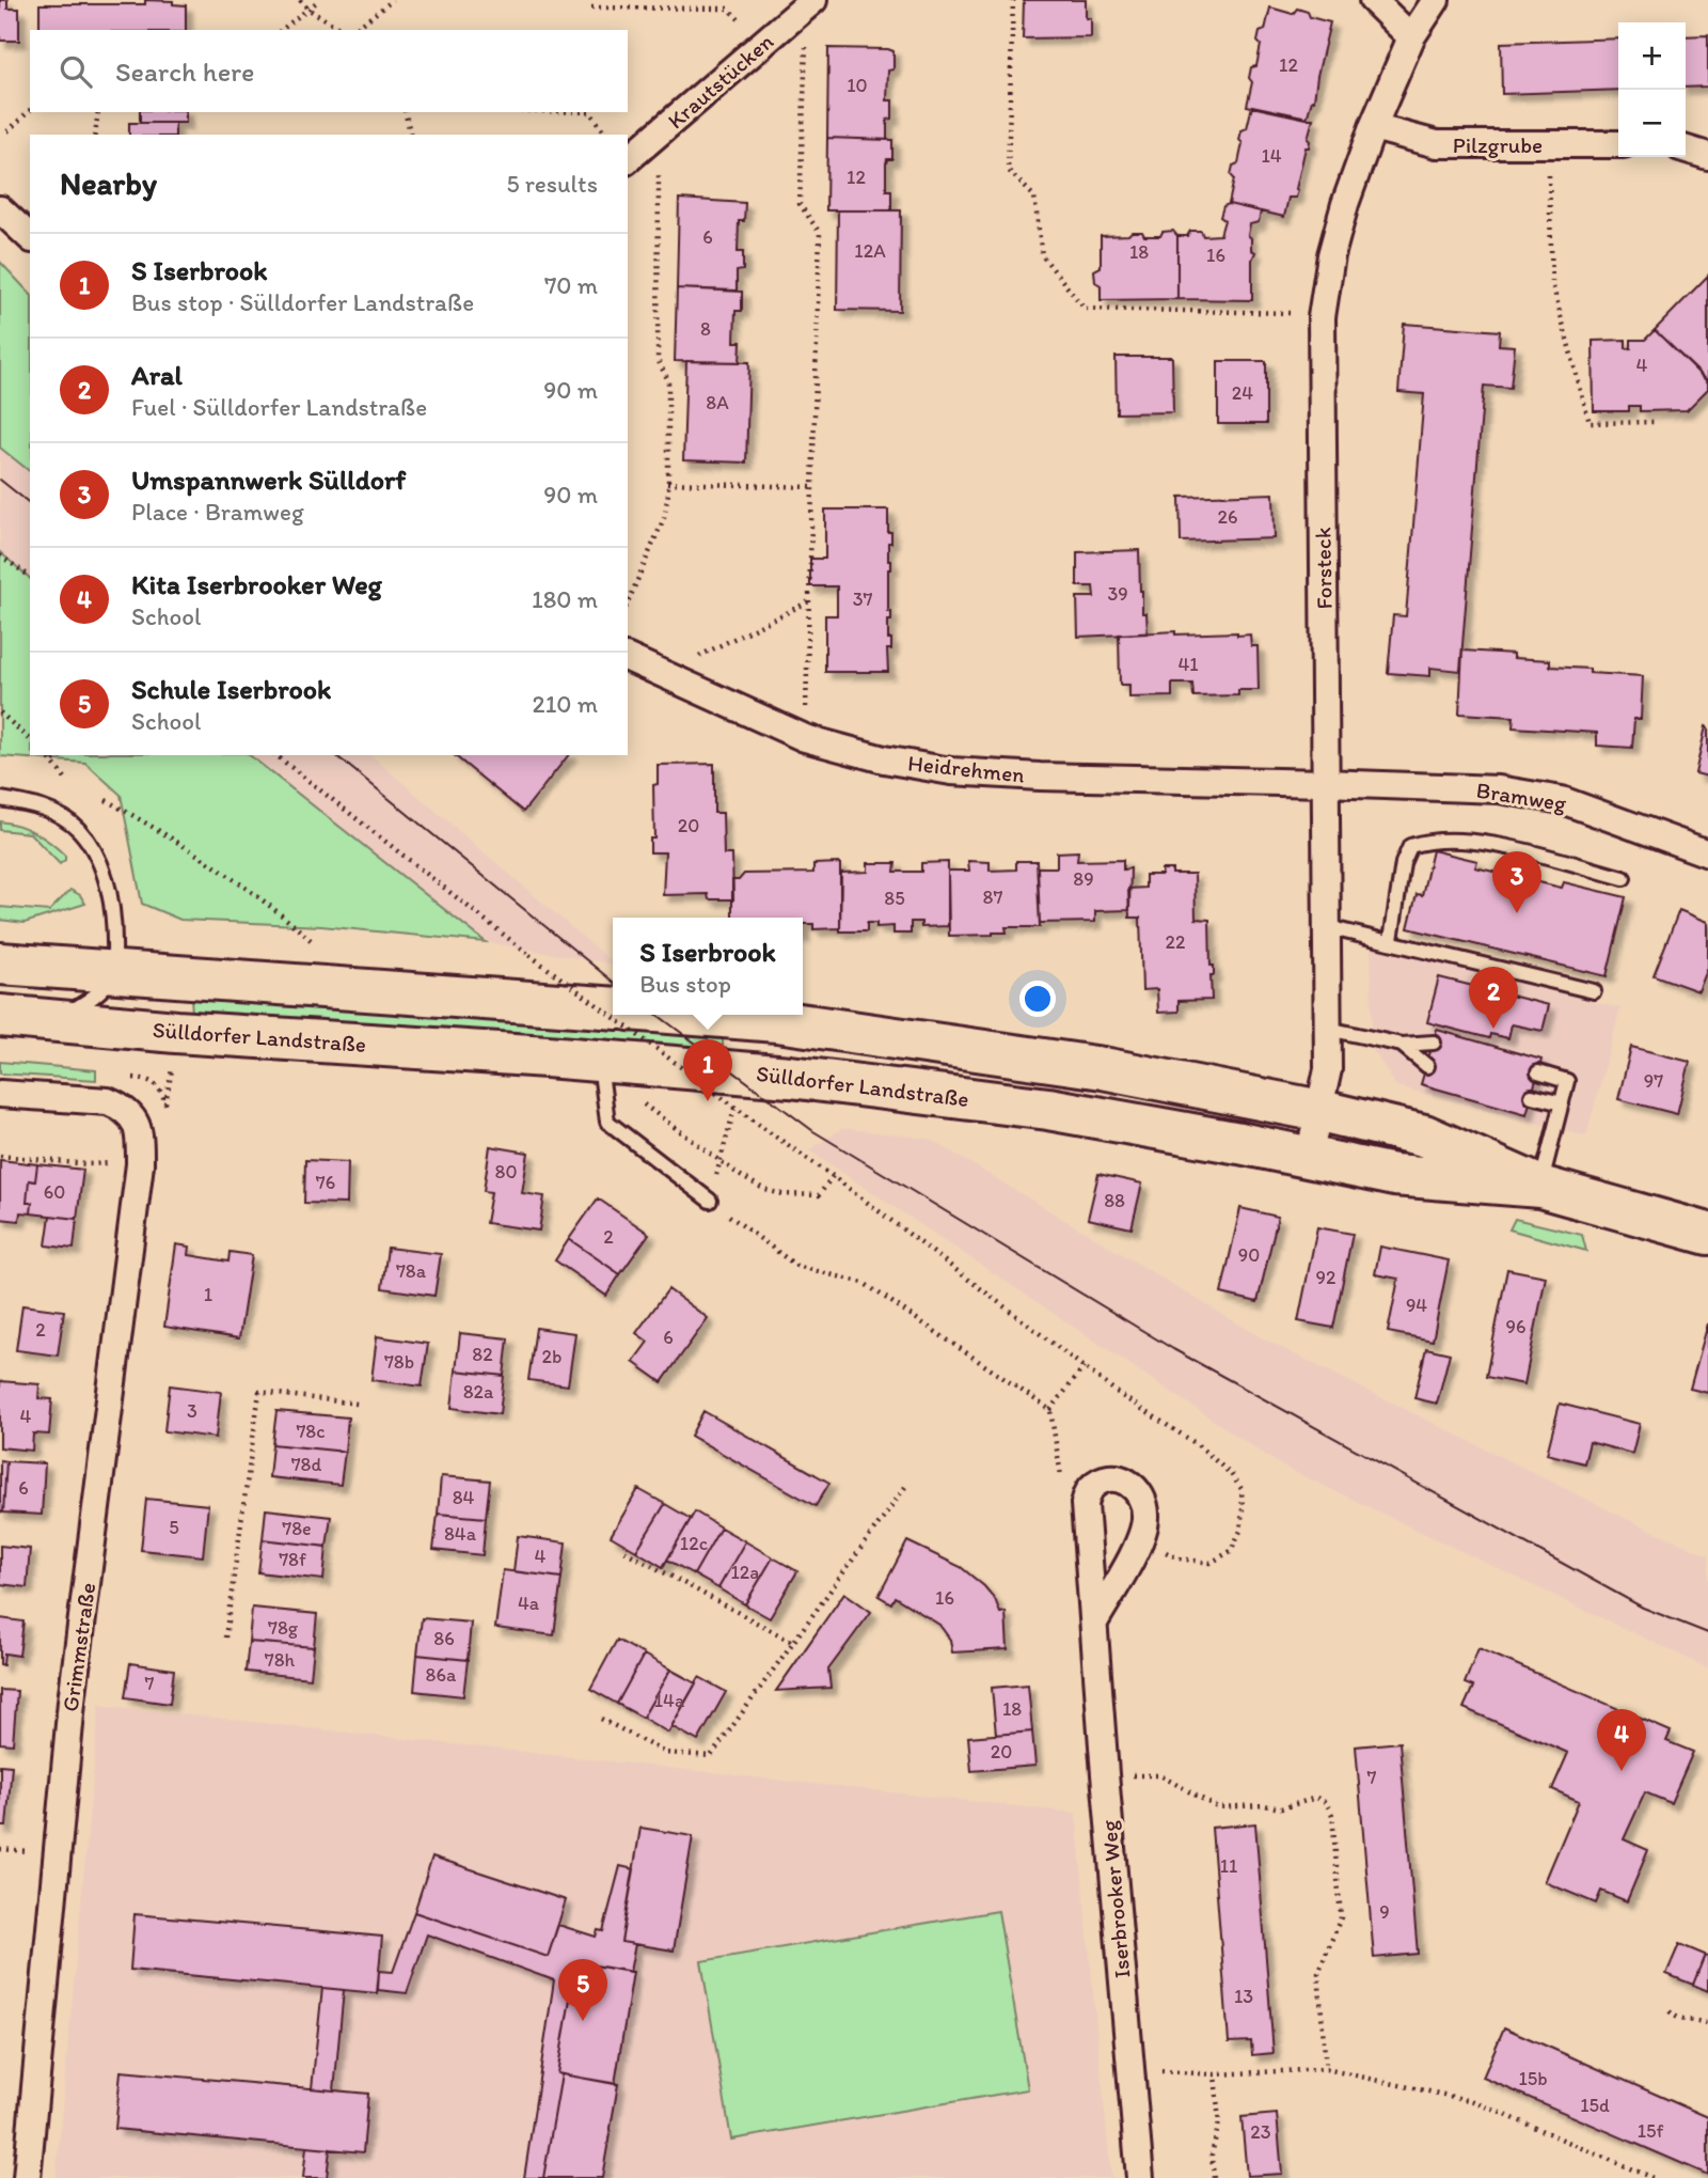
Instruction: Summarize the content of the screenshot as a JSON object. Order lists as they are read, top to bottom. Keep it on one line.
{"streets":{"main road":["Sülldorfer Landstraße"],"street":["Krautstücken","Pilzgrube","Forsteck","Heidrehmen","Bramweg","Grimmstraße","Iserbrooker Weg"]},"crossings":[["Pilzgrube","Forsteck"],["Forsteck","Heidrehmen"],["Forsteck","Bramweg"],["Forsteck","Sülldorfer Landstraße"],["Heidrehmen","Bramweg"]],"house_numbers":["12","10","14","12","6","12A","18","16","8","4","24","8A","26","39","37","41","20","89","87","85","22","97","80","76","60","88","2","90","78a","92","1","94","96","2","6","82","2b","78b","82a","3","4","78c","78d","6","84","5","78e","84a","12c","4","78f","12a","16","4a","78g","86","78h","86a","7","14a","18","20","7","11","9","13","15b","15d","15f","23"],"page":{"map_buttons":["+","−"],"search":"Search here","heading":["Nearby","5 results"],"list":[{"mark":"1","name":"S Iserbrook","note":"Bus stop · Sülldorfer Landstraße","value":"70 m"},{"mark":"2","name":"Aral","note":"Fuel · Sülldorfer Landstraße","value":"90 m"},{"mark":"3","name":"Umspannwerk Sülldorf","note":"Place · Bramweg","value":"90 m"},{"mark":"4","name":"Kita Iserbrooker Weg","note":"School","value":"180 m"},{"mark":"5","name":"Schule Iserbrook","note":"School","value":"210 m"}],"pins":["3","2","1","4","5"],"popup":["S Iserbrook","Bus stop"]}}
